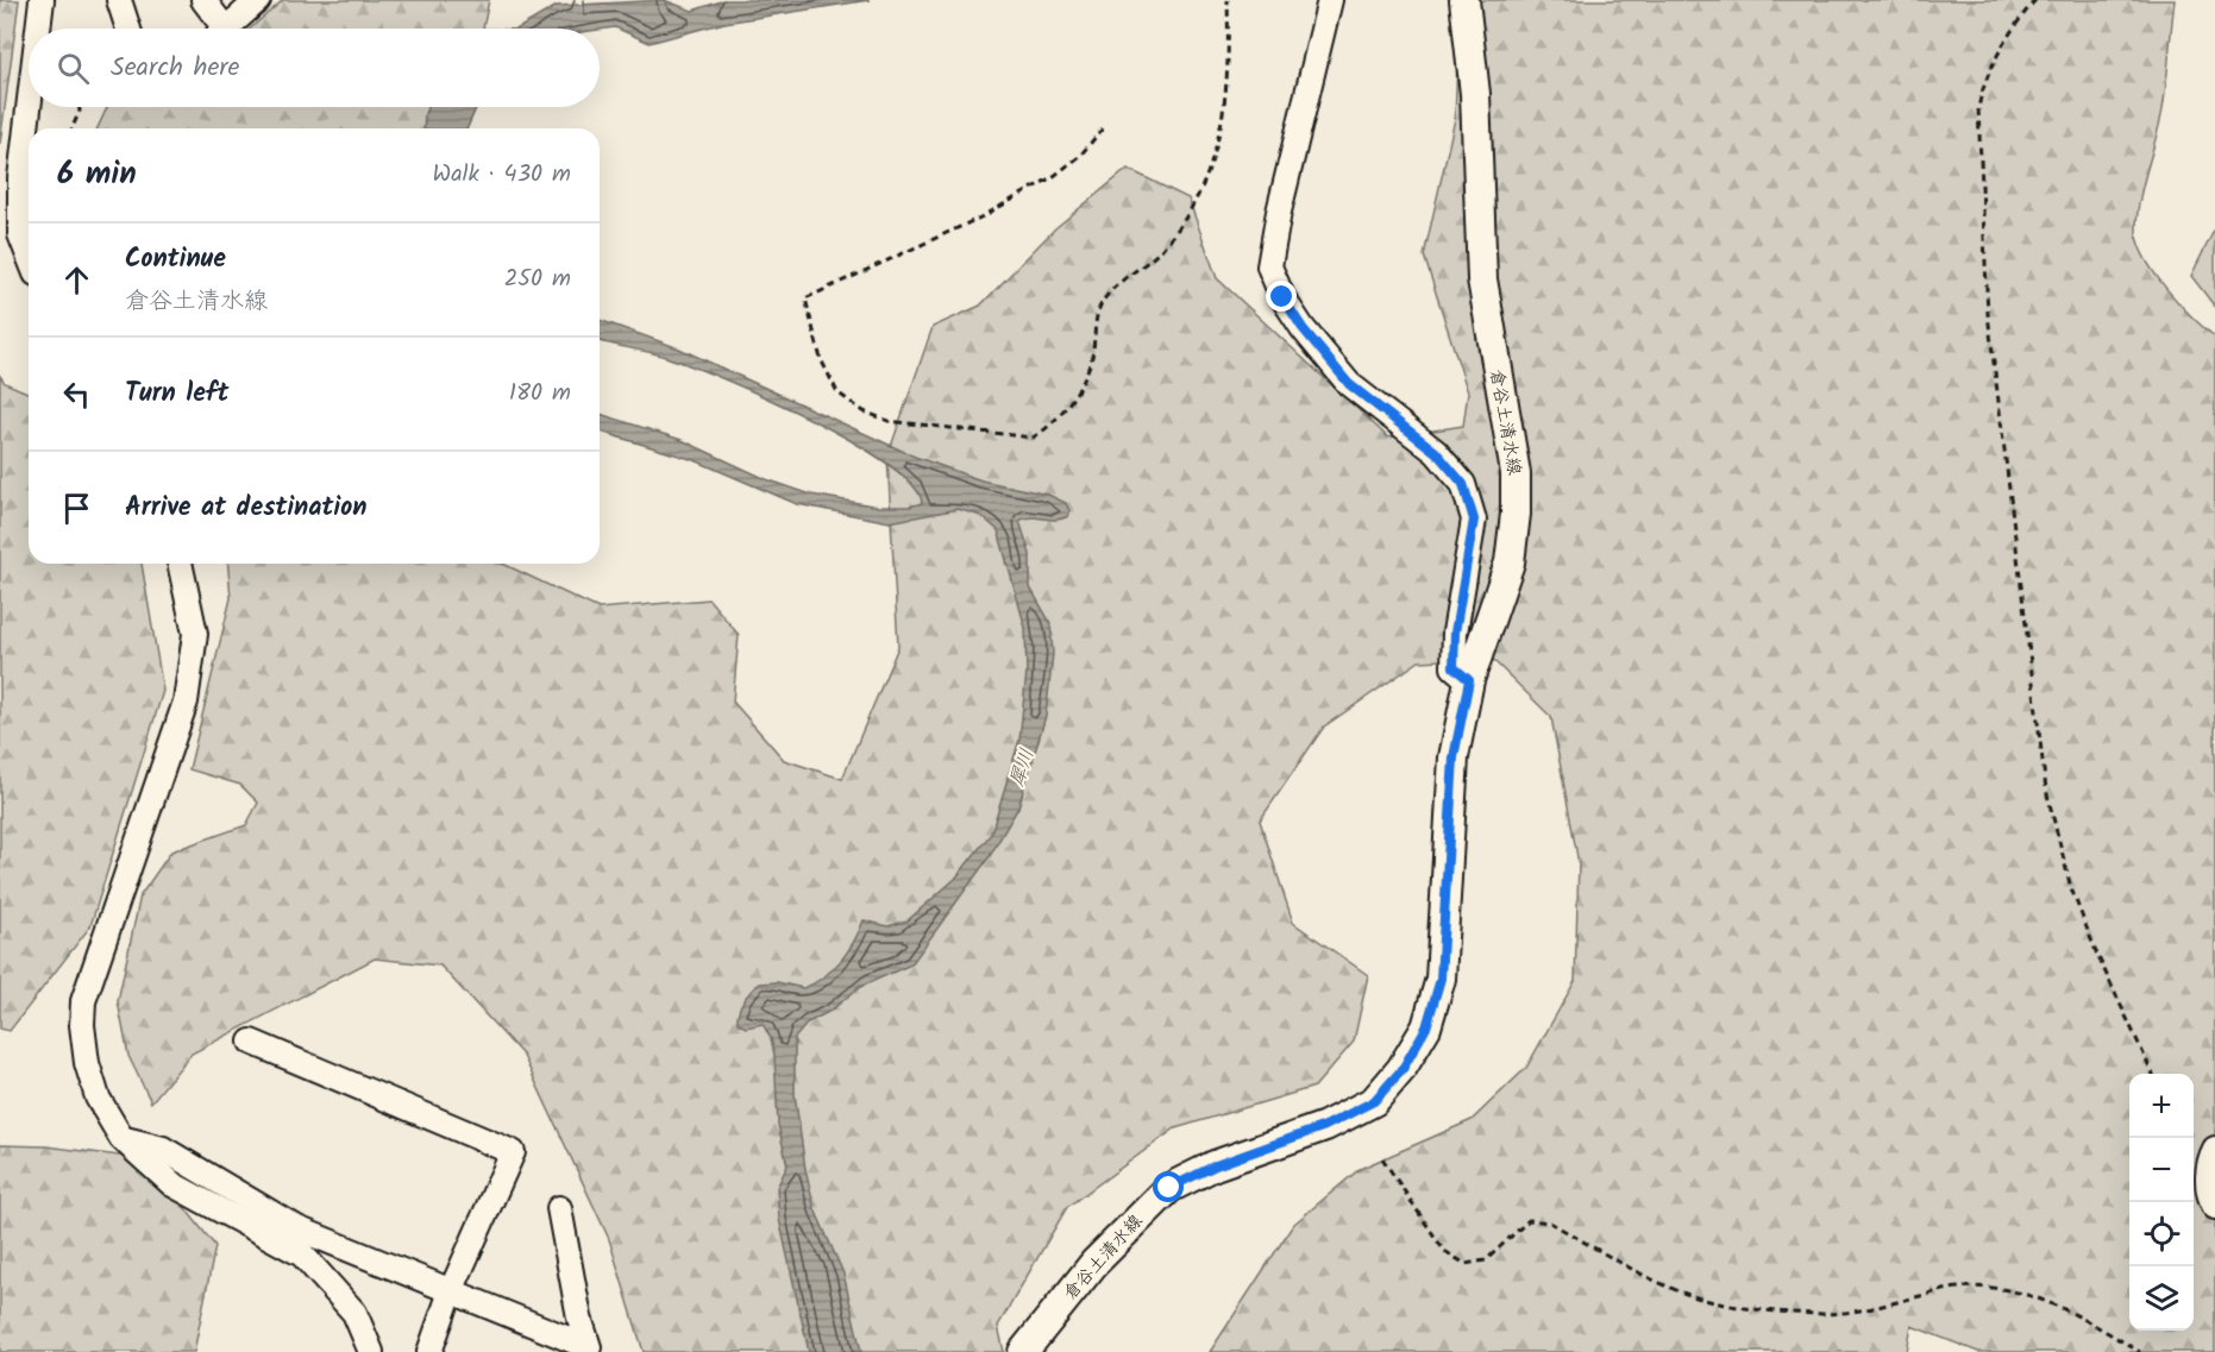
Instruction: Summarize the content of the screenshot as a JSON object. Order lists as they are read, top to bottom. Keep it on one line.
{"streets":{"main road":["倉谷土清水線"]},"water":["犀川"],"page":{"search":"Search here","heading":["6 min","Walk · 430 m"],"list":[["Continue","倉谷土清水線","250 m"],["Turn left","180 m"],"Arrive at destination"],"map_buttons":["+","−"]}}
